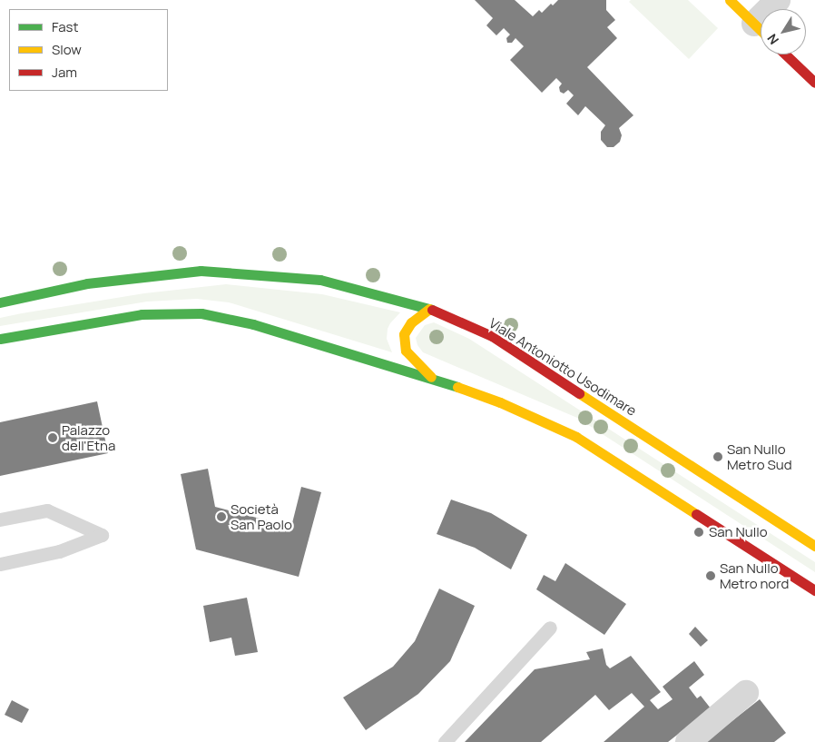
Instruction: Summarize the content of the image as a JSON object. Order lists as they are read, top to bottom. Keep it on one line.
{"streets":{"main road":["Viale Antoniotto Usodimare"]},"places":["Palazzo dell'Etna","San Nullo Metro Sud","Società San Paolo","San Nullo","San Nullo Metro nord"],"legend":["Fast","Slow","Jam"],"north":"bottom left"}
